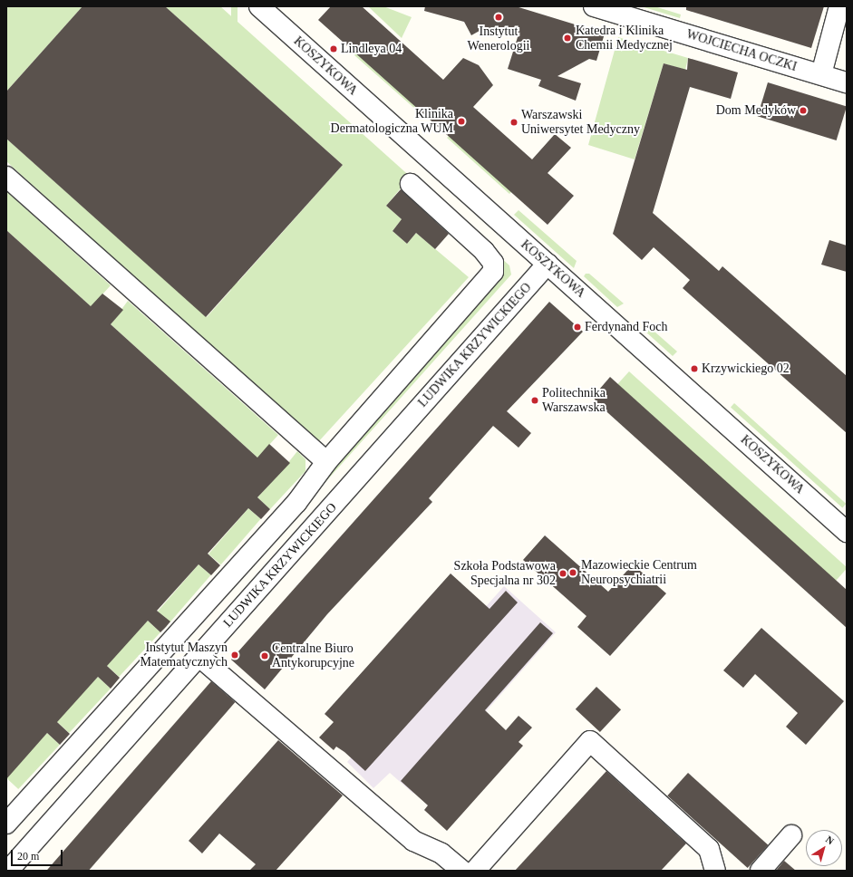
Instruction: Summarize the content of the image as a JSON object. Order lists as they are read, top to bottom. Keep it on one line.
{"streets":{"street":["WOJCIECHA OCZKI","KOSZYKOWA","LUDWIKA KRZYWICKIEGO"]},"crossings":[["KOSZYKOWA","LUDWIKA KRZYWICKIEGO"]],"places":["Instytut Wenerologii","Katedra i Klinika Chemii Medycznej","Lindleya 04","Dom Medyków","Klinika Dermatologiczna WUM","Warszawski Uniwersytet Medyczny","Ferdynand Foch","Krzywickiego 02","Politechnika Warszawska","Mazowieckie Centrum Neuropsychiatrii","Szkoła Podstawowa Specjalna nr 302","Instytut Maszyn Matematycznych","Centralne Biuro Antykorupcyjne"],"scale_bar":"20 m","north":"top right"}
